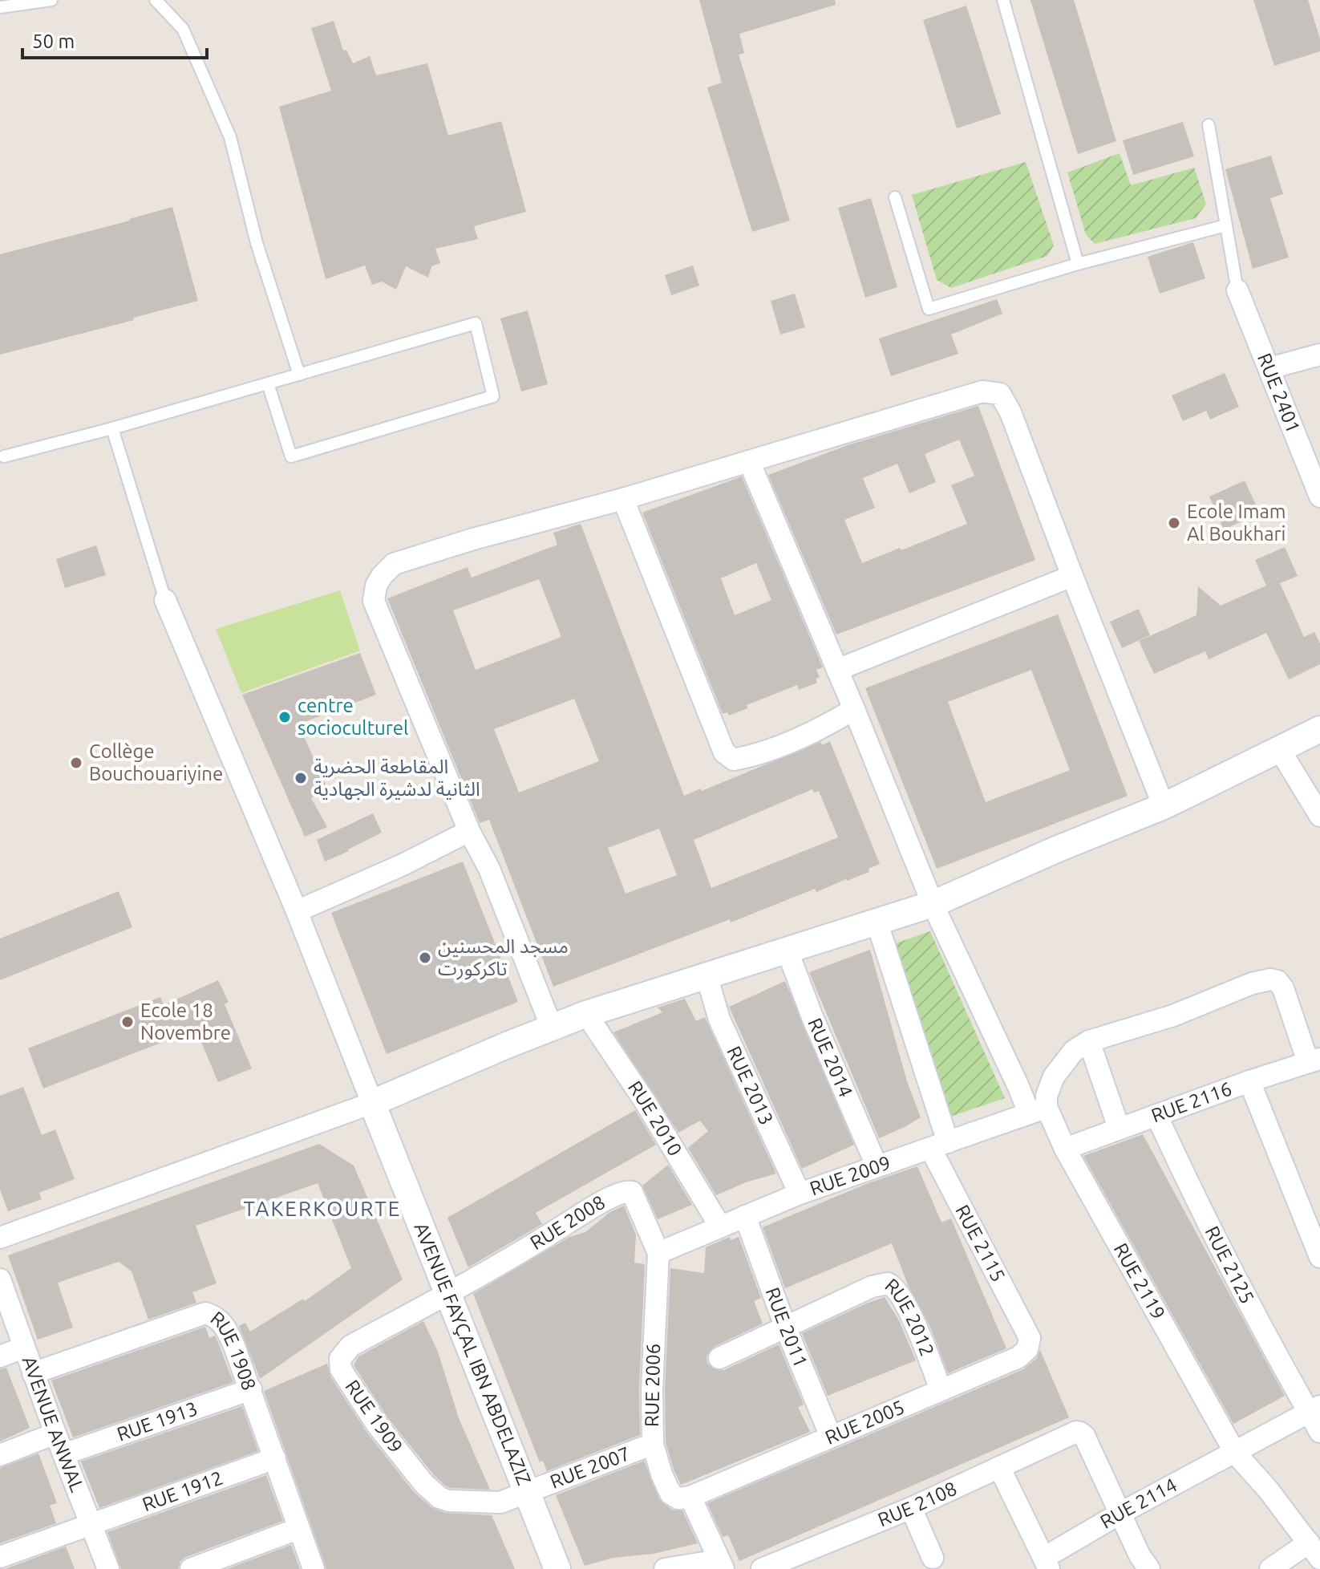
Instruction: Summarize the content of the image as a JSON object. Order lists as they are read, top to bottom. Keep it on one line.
{"streets":{"street":["RUE 2401","RUE 2014","RUE 2013","RUE 2116","RUE 2010","RUE 2009","RUE 2008","RUE 2115","RUE 2125","RUE 2119","RUE 2012","RUE 2011","AVENUE FAYÇAL IBN ABDELAZIZ","RUE 1908","RUE 2006","RUE 1909","RUE 1913","RUE 2005","AVENUE ANWAL","RUE 2007","RUE 1912","RUE 2108","RUE 2114"]},"crossings":[["RUE 2014","RUE 2009"],["RUE 2013","RUE 2009"],["RUE 2116","RUE 2125"],["RUE 2116","RUE 2119"],["RUE 2010","RUE 2009"],["RUE 2009","RUE 2008"],["RUE 2009","RUE 2115"],["RUE 2009","RUE 2119"],["RUE 2009","RUE 2011"],["RUE 2009","RUE 2006"],["RUE 2008","AVENUE FAYÇAL IBN ABDELAZIZ"],["RUE 2008","RUE 2006"],["RUE 2008","RUE 1909"],["RUE 2115","RUE 2005"],["RUE 2125","RUE 2114"],["RUE 2119","RUE 2114"],["RUE 2012","RUE 2011"],["RUE 2012","RUE 2005"],["RUE 2011","RUE 2005"],["AVENUE FAYÇAL IBN ABDELAZIZ","RUE 1909"],["AVENUE FAYÇAL IBN ABDELAZIZ","RUE 2007"],["RUE 1908","RUE 1913"],["RUE 1908","AVENUE ANWAL"],["RUE 1908","RUE 1912"],["RUE 2006","RUE 2005"],["RUE 2006","RUE 2007"],["RUE 1909","RUE 2007"],["RUE 1913","AVENUE ANWAL"],["AVENUE ANWAL","RUE 1912"],["RUE 2108","RUE 2114"]],"districts":["TAKERKOURTE"],"places":["Ecole Imam Al Boukhari","centre socioculturel","Collège Bouchouariyine","المقاطعة الحضرية الثانية لدشيرة الجهادية","مسجد المحسنين تاكركورت","Ecole 18 Novembre"],"scale_bar":"50 m"}
